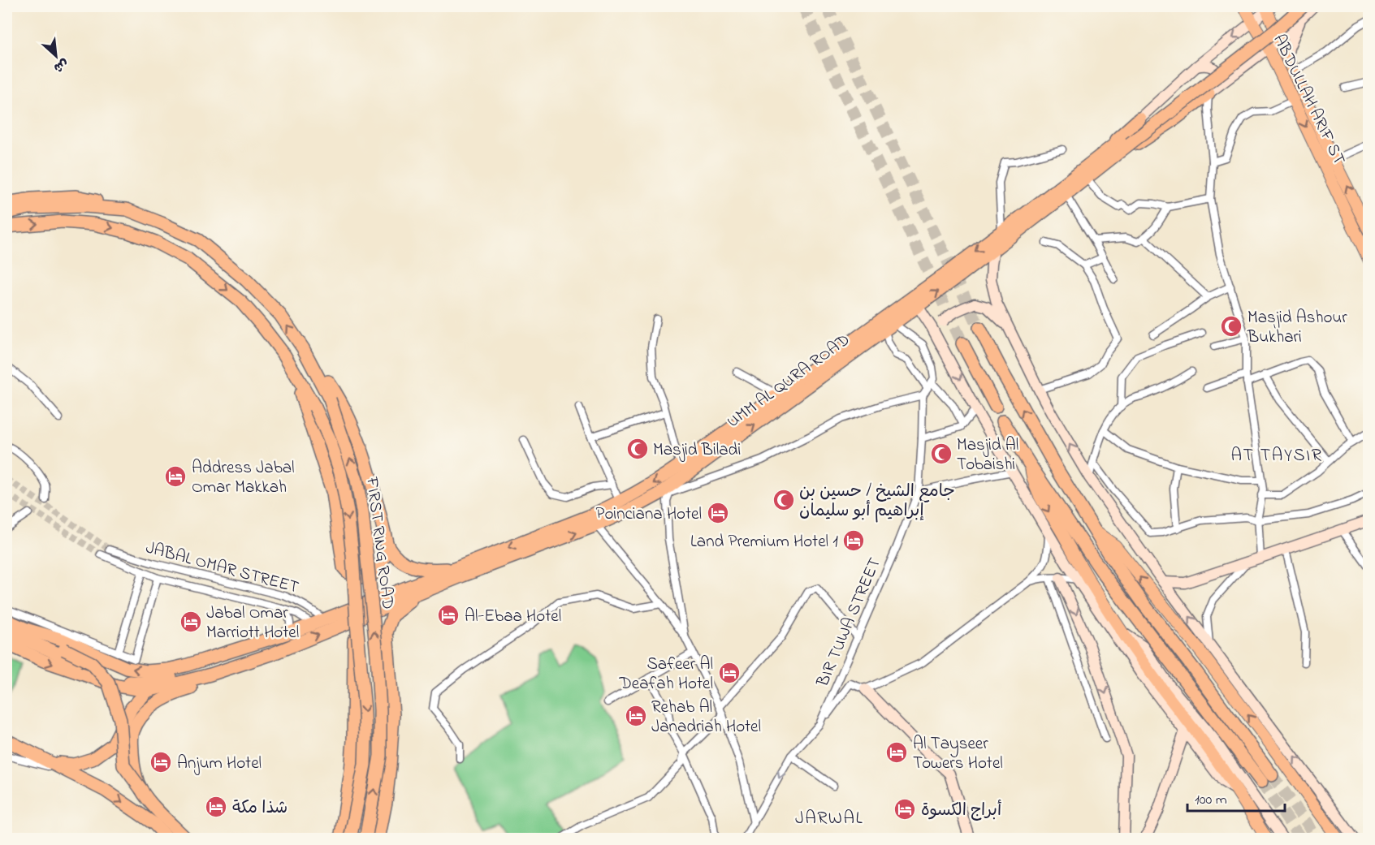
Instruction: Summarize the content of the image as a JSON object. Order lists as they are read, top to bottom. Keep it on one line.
{"streets":{"highway":["UMM AL QURA ROAD","FIRST RING ROAD"],"main road":["ABDULLAH ARIF ST"],"street":["JABAL OMAR STREET","BIR TUWA STREET"]},"crossings":[["UMM AL QURA ROAD","JABAL OMAR STREET"]],"districts":["AT TAYSIR","JARWAL"],"places":{"mosque":["Masjid Ashour Bukhari","Masjid Biladi","Masjid Al Tobaishi","جامع الشيخ / حسين بن إبراهيم أبو سليمان"],"hotel":["Address Jabal Omar Makkah","Poinciana Hotel","Land Premium Hotel 1","Al-Ebaa Hotel","Jabal Omar Marriott Hotel","Safeer Al Deafah Hotel","Rehab Al Janadriah Hotel","Al Tayseer Towers Hotel","Anjum Hotel","شذا مكة","أبراج الكسوة"]},"scale_bar":"100 m","north":"bottom right"}
